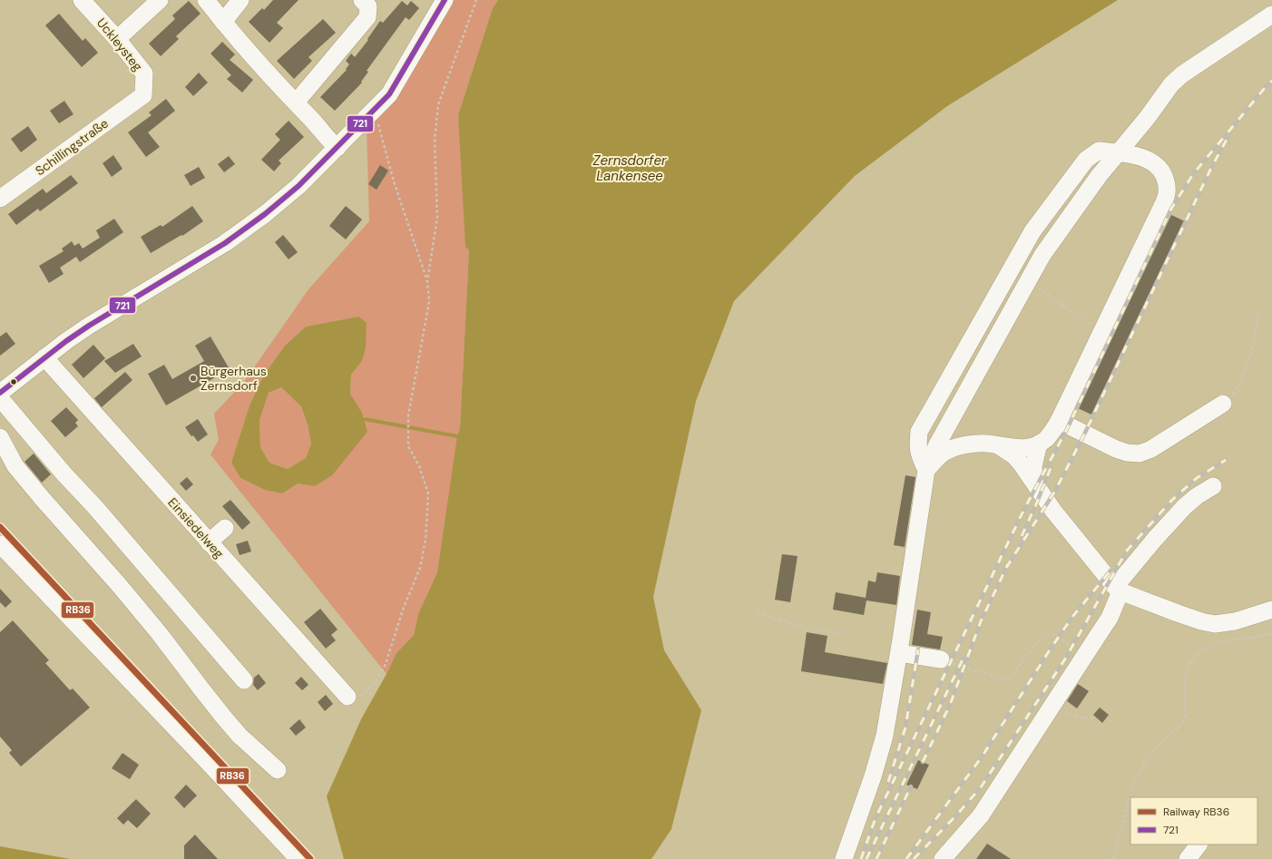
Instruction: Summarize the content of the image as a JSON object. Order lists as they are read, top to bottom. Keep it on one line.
{"streets":{"street":["Uckleysteg","Schillingstraße","Einsiedelweg"]},"crossings":[["Uckleysteg","Schillingstraße"]],"water":["Zernsdorfer Lankensee"],"places":["Bürgerhaus Zernsdorf"],"lines":["transit line 721","rail line RB36"],"legend":["Railway RB36","721"]}
